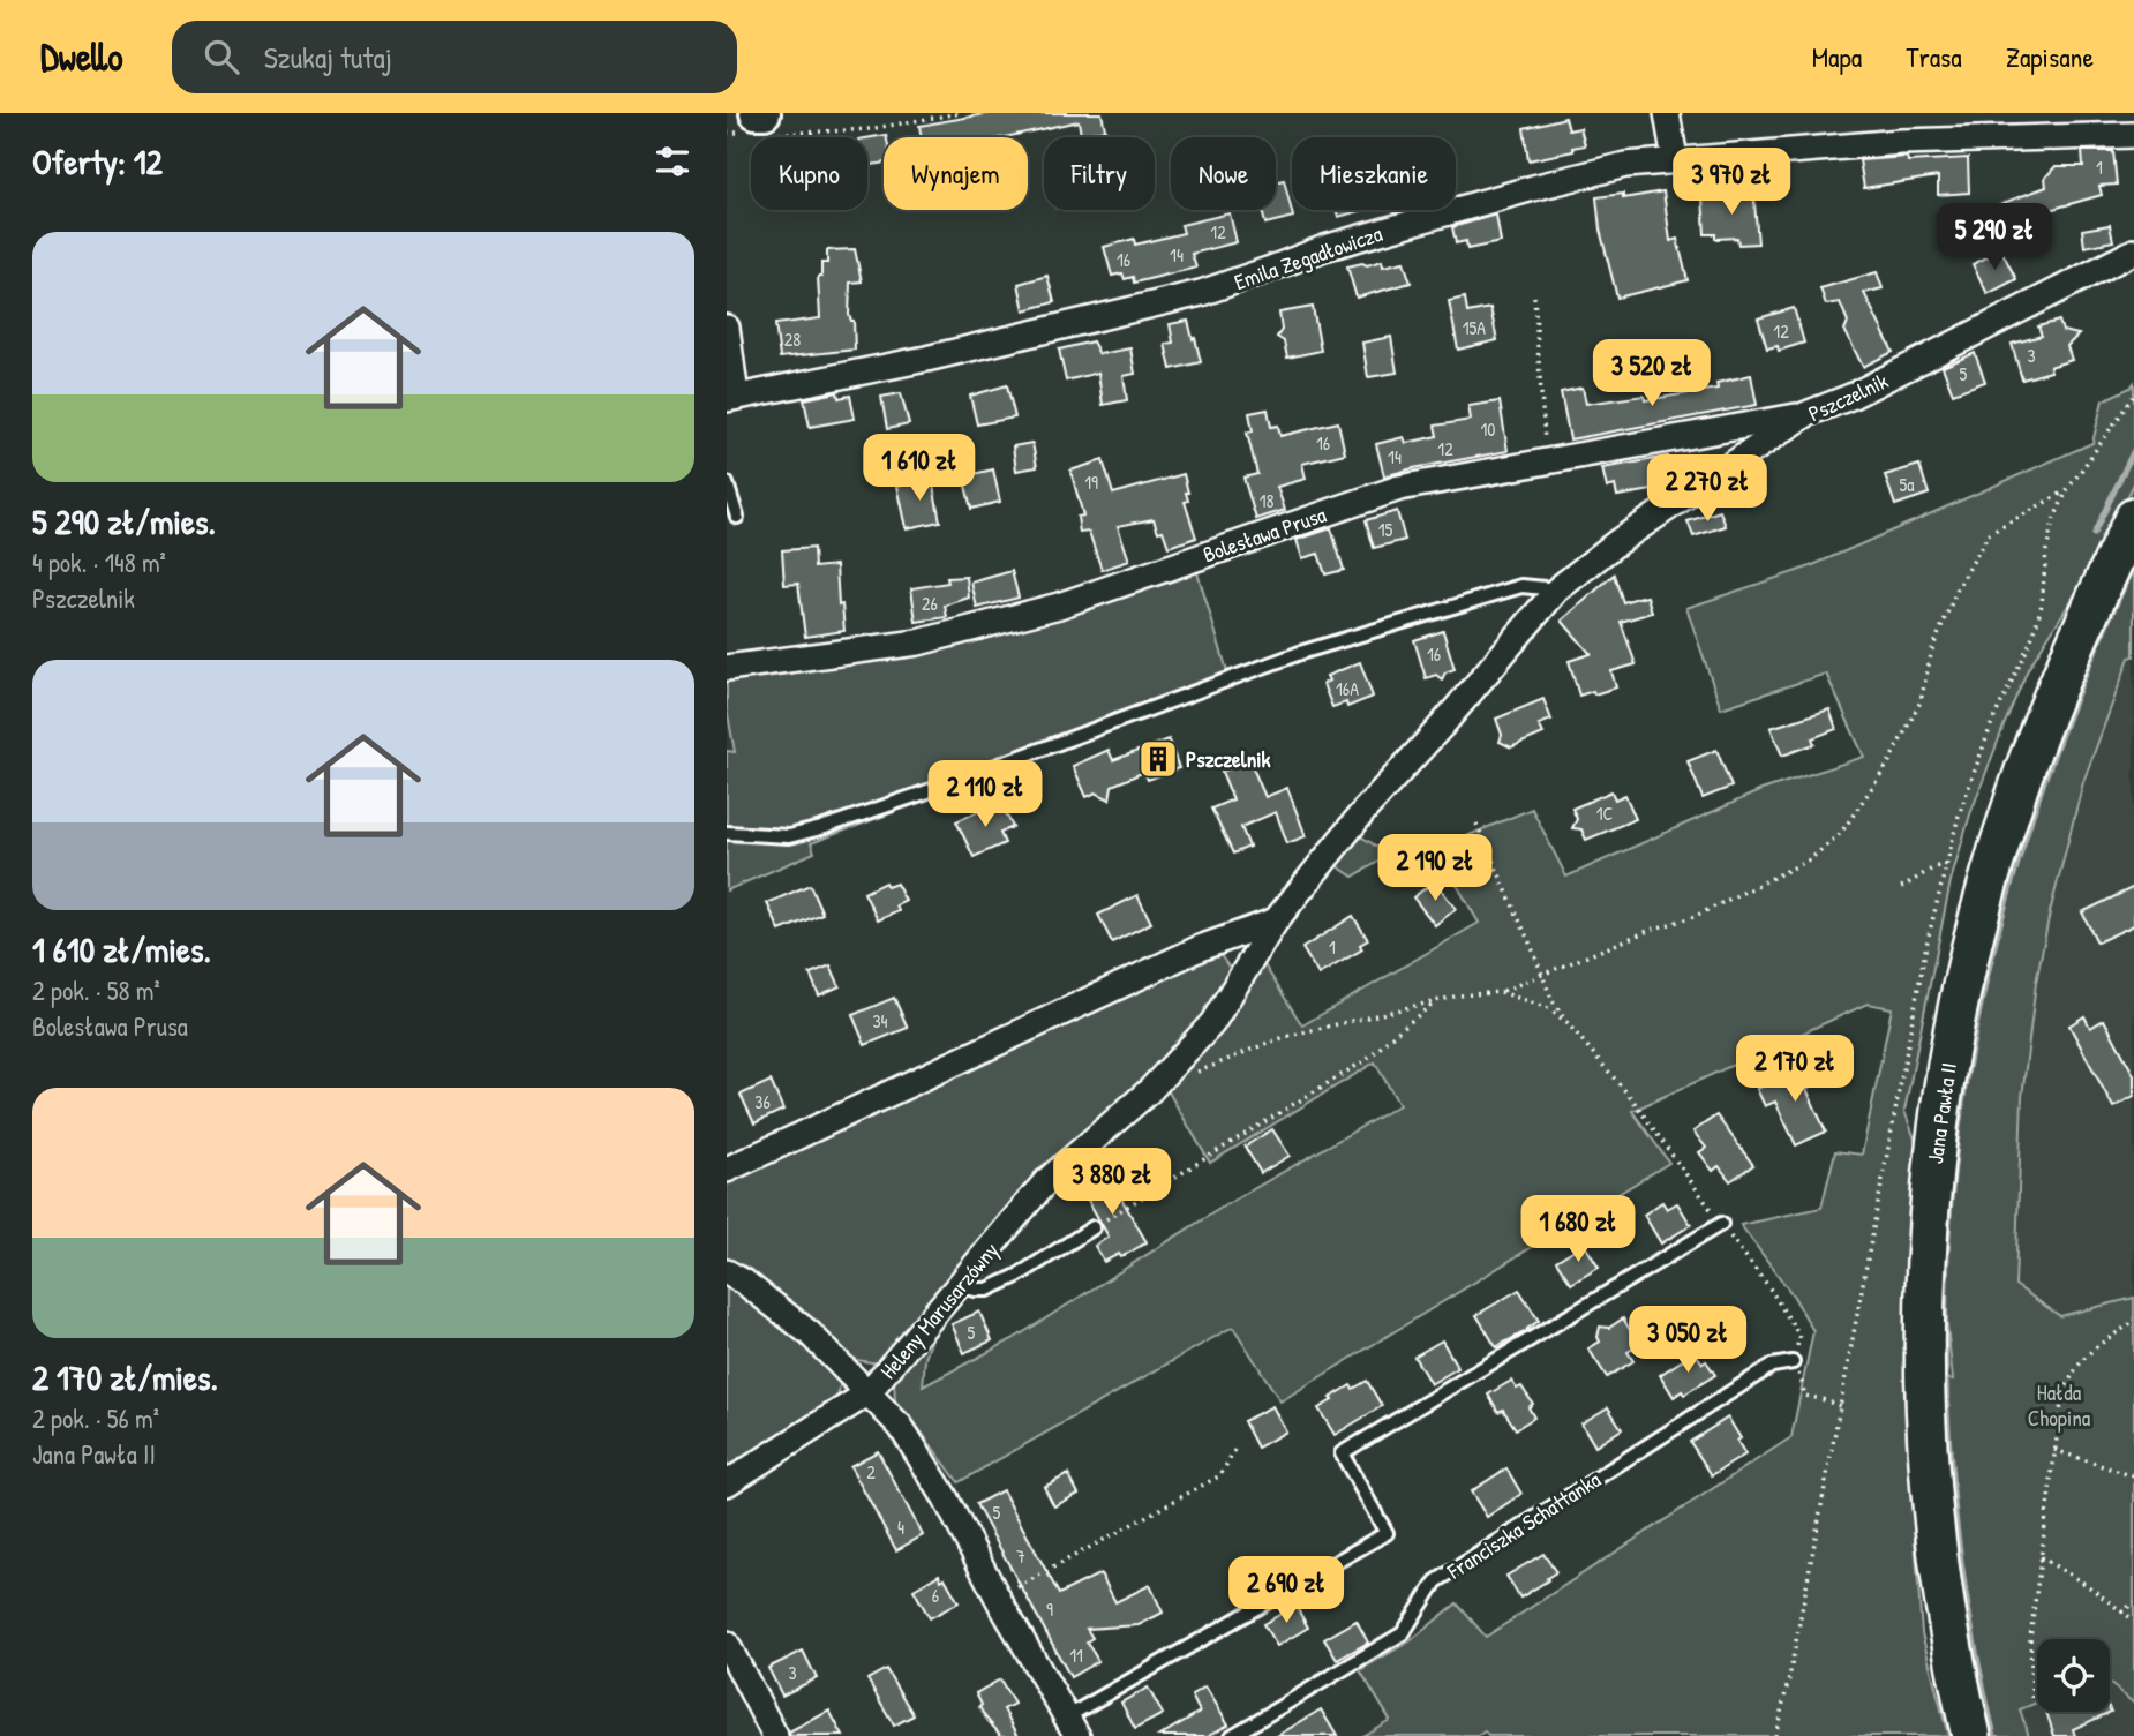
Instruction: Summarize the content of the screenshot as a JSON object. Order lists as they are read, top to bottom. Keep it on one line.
{"streets":{"main road":["Jana Pawła II"],"street":["Emila Zegadłowicza","Pszczelnik","Bolesława Prusa","Heleny Marusarzówny"],"lane":["Franciszka Schattanka"]},"crossings":[["Pszczelnik","Bolesława Prusa"],["Pszczelnik","Heleny Marusarzówny"]],"parks":["Hałda Chopina"],"places":{"building":["Pszczelnik"]},"house_numbers":["1","12","14","16","15A","12","28","3","5","10","16","12","14","19","5a","18","15","26","16","16A","1C","1","34","36","5","2","5","4","7","6","9","11","3"],"page":{"header":"Dwello","search":"Szukaj tutaj","nav":["Mapa","Trasa","Zapisane"],"heading":"Oferty: 12","chip":["Kupno","Wynajem","Filtry","Nowe","Mieszkanie"],"price":["3 970 zł","5 290 zł","3 520 zł","1 610 zł","2 270 zł","2 110 zł","2 190 zł","2 170 zł","3 880 zł","1 680 zł","3 050 zł","2 690 zł"],"list":[{"name":"5 290 zł/mies.","note":"4 pok. · 148 m² · Pszczelnik"},{"name":"1 610 zł/mies.","note":"2 pok. · 58 m² · Bolesława Prusa"},{"name":"2 170 zł/mies.","note":"2 pok. · 56 m² · Jana Pawła II"}]}}
